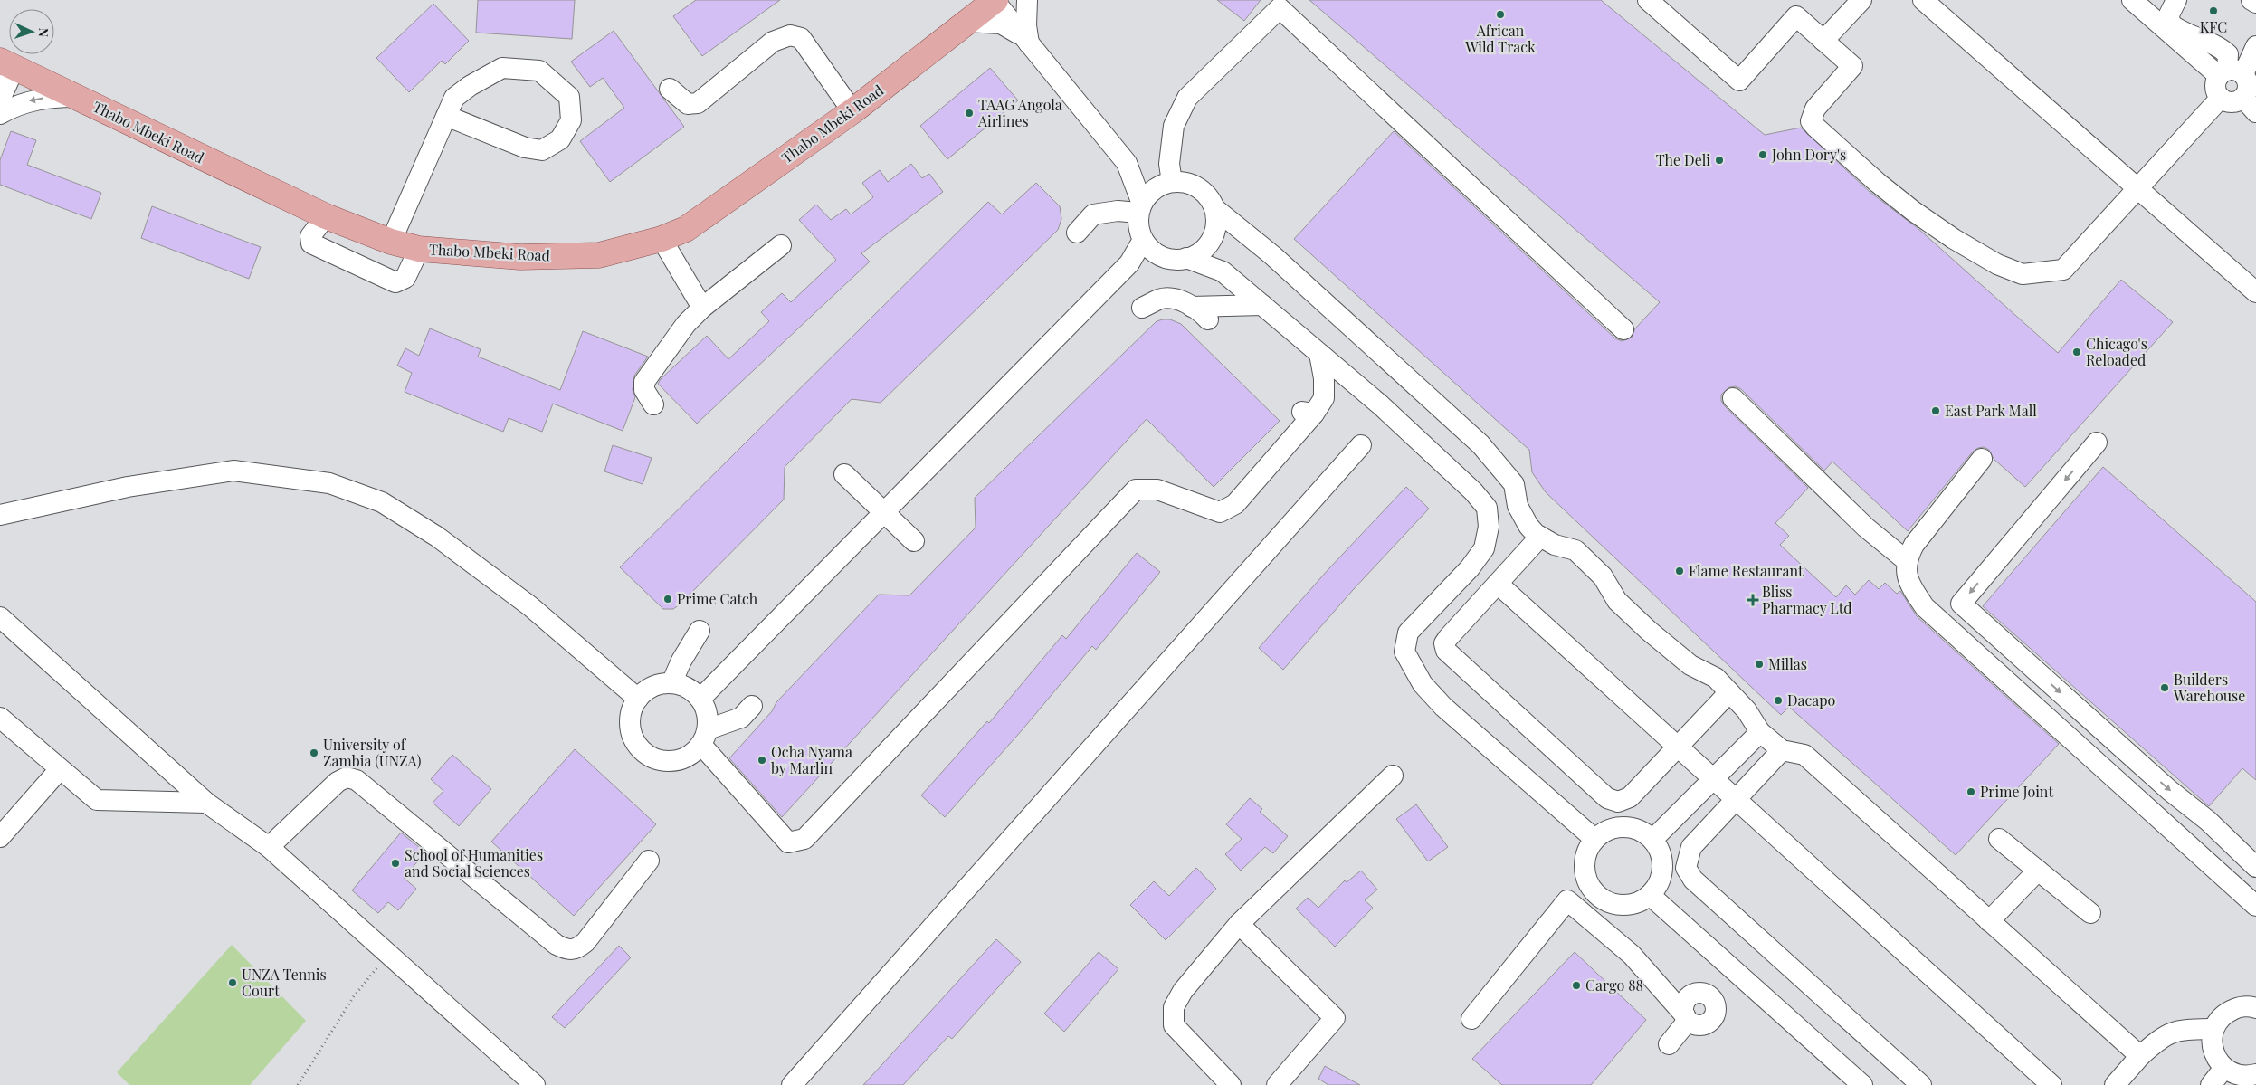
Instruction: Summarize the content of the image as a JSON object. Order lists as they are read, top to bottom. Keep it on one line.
{"streets":{"main road":["Thabo Mbeki Road"]},"places":{"other":["KFC","African Wild Track","TAAG Angola Airlines","John Dory's","The Deli","Chicago's Reloaded","East Park Mall","Flame Restaurant","Prime Catch","Millas","Builders Warehouse","Dacapo","University of Zambia (UNZA)","Ocha Nyama by Marlin","Prime Joint","School of Humanities and Social Sciences","UNZA Tennis Court","Cargo 88"],"health":["Bliss Pharmacy Ltd"]},"north":"right"}
